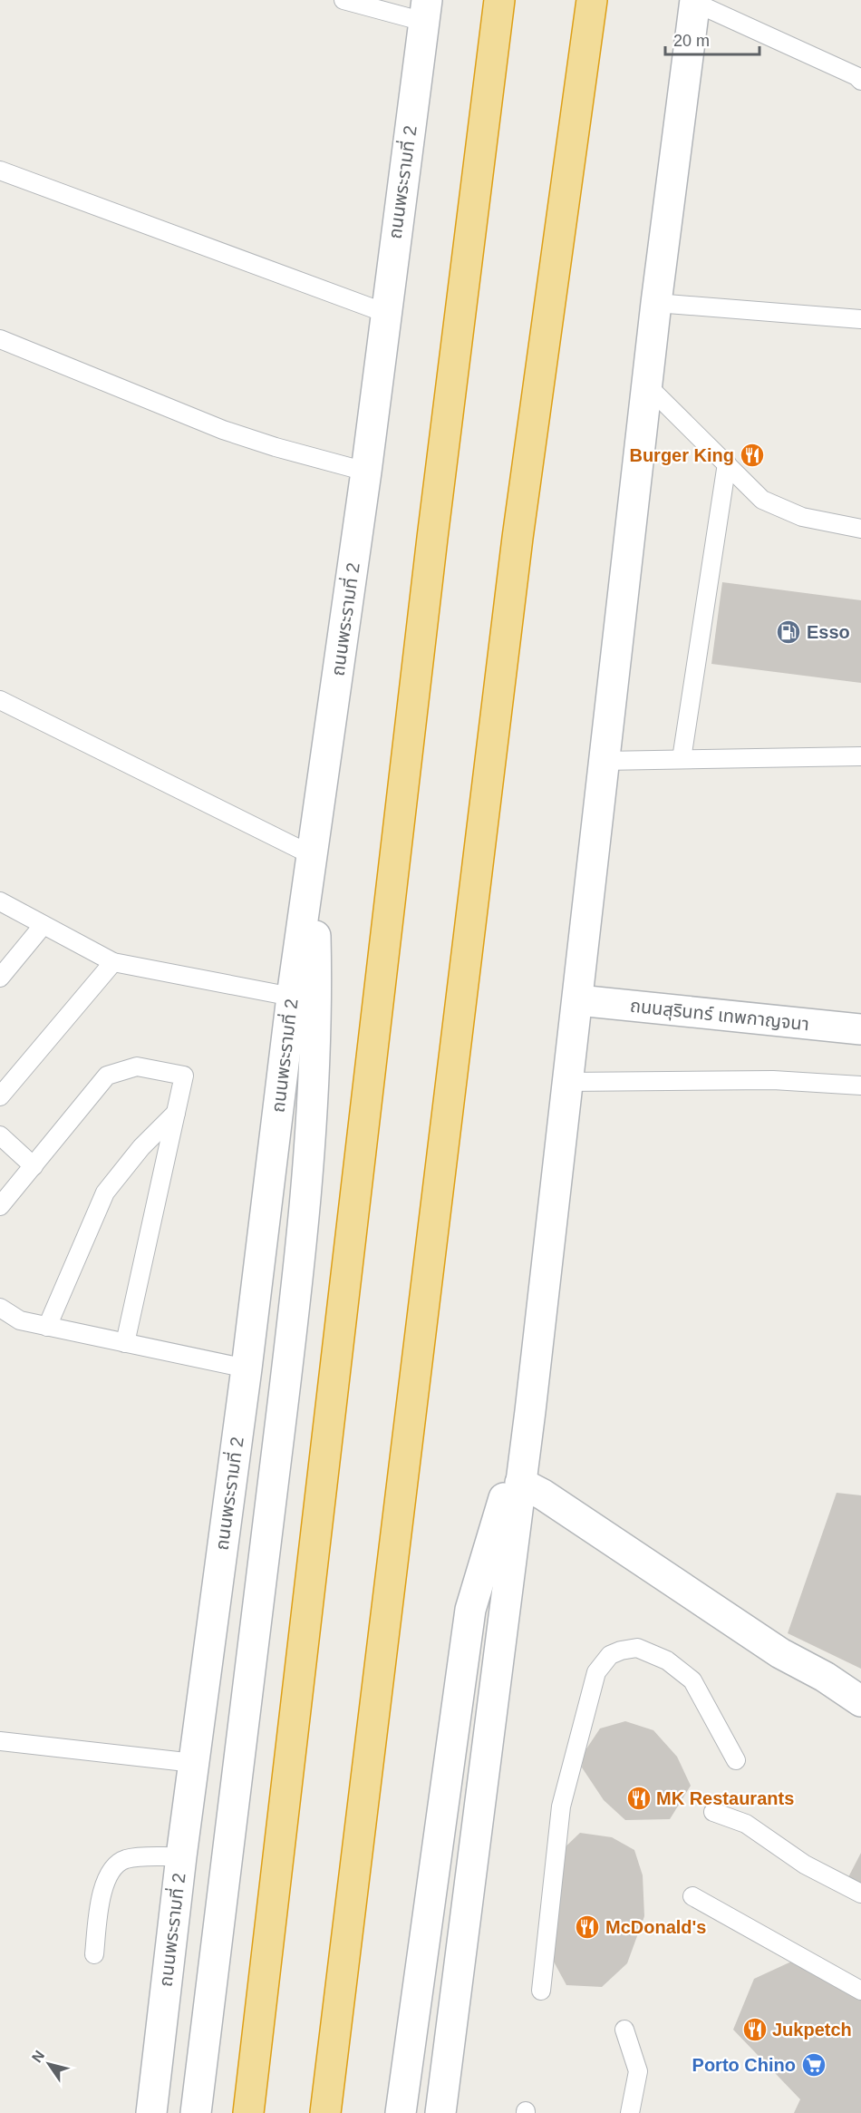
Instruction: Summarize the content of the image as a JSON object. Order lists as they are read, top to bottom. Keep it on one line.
{"streets":{"main road":["ถนนพระรามที่ 2","ถนนสุรินทร์ เทพกาญจนา"]},"places":{"restaurant":["Burger King","MK Restaurants","McDonald's","Jukpetch"],"fuel station":["Esso"],"supermarket":["Porto Chino"]},"scale_bar":"20 m","north":"top left"}
